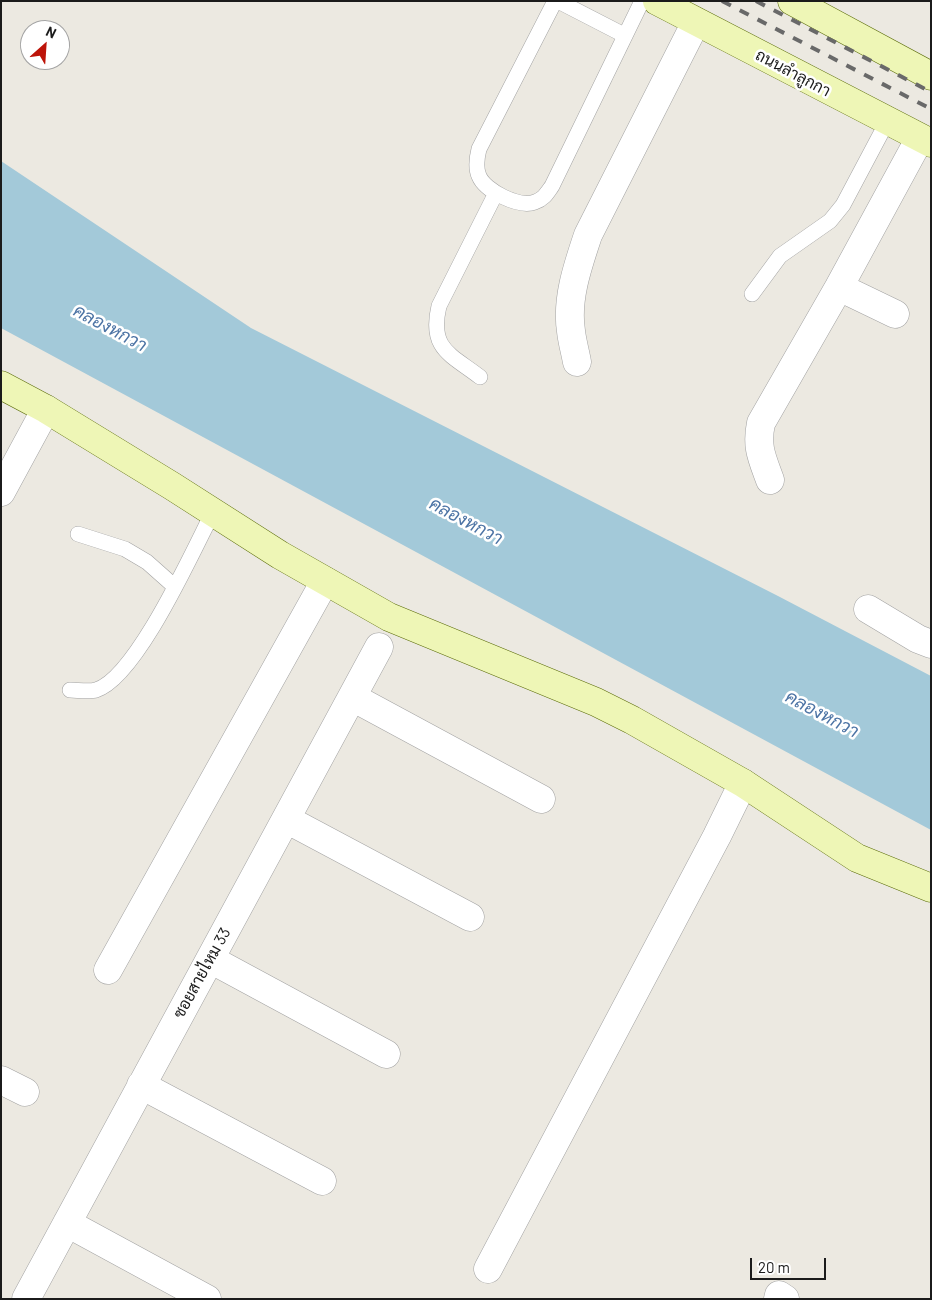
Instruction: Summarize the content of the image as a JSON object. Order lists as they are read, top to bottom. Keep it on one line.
{"streets":{"street":["ถนนลำลูกกา","ซอยสายไหม 33"]},"water":["คลองหกวา"],"scale_bar":"20 m","north":"top right"}
